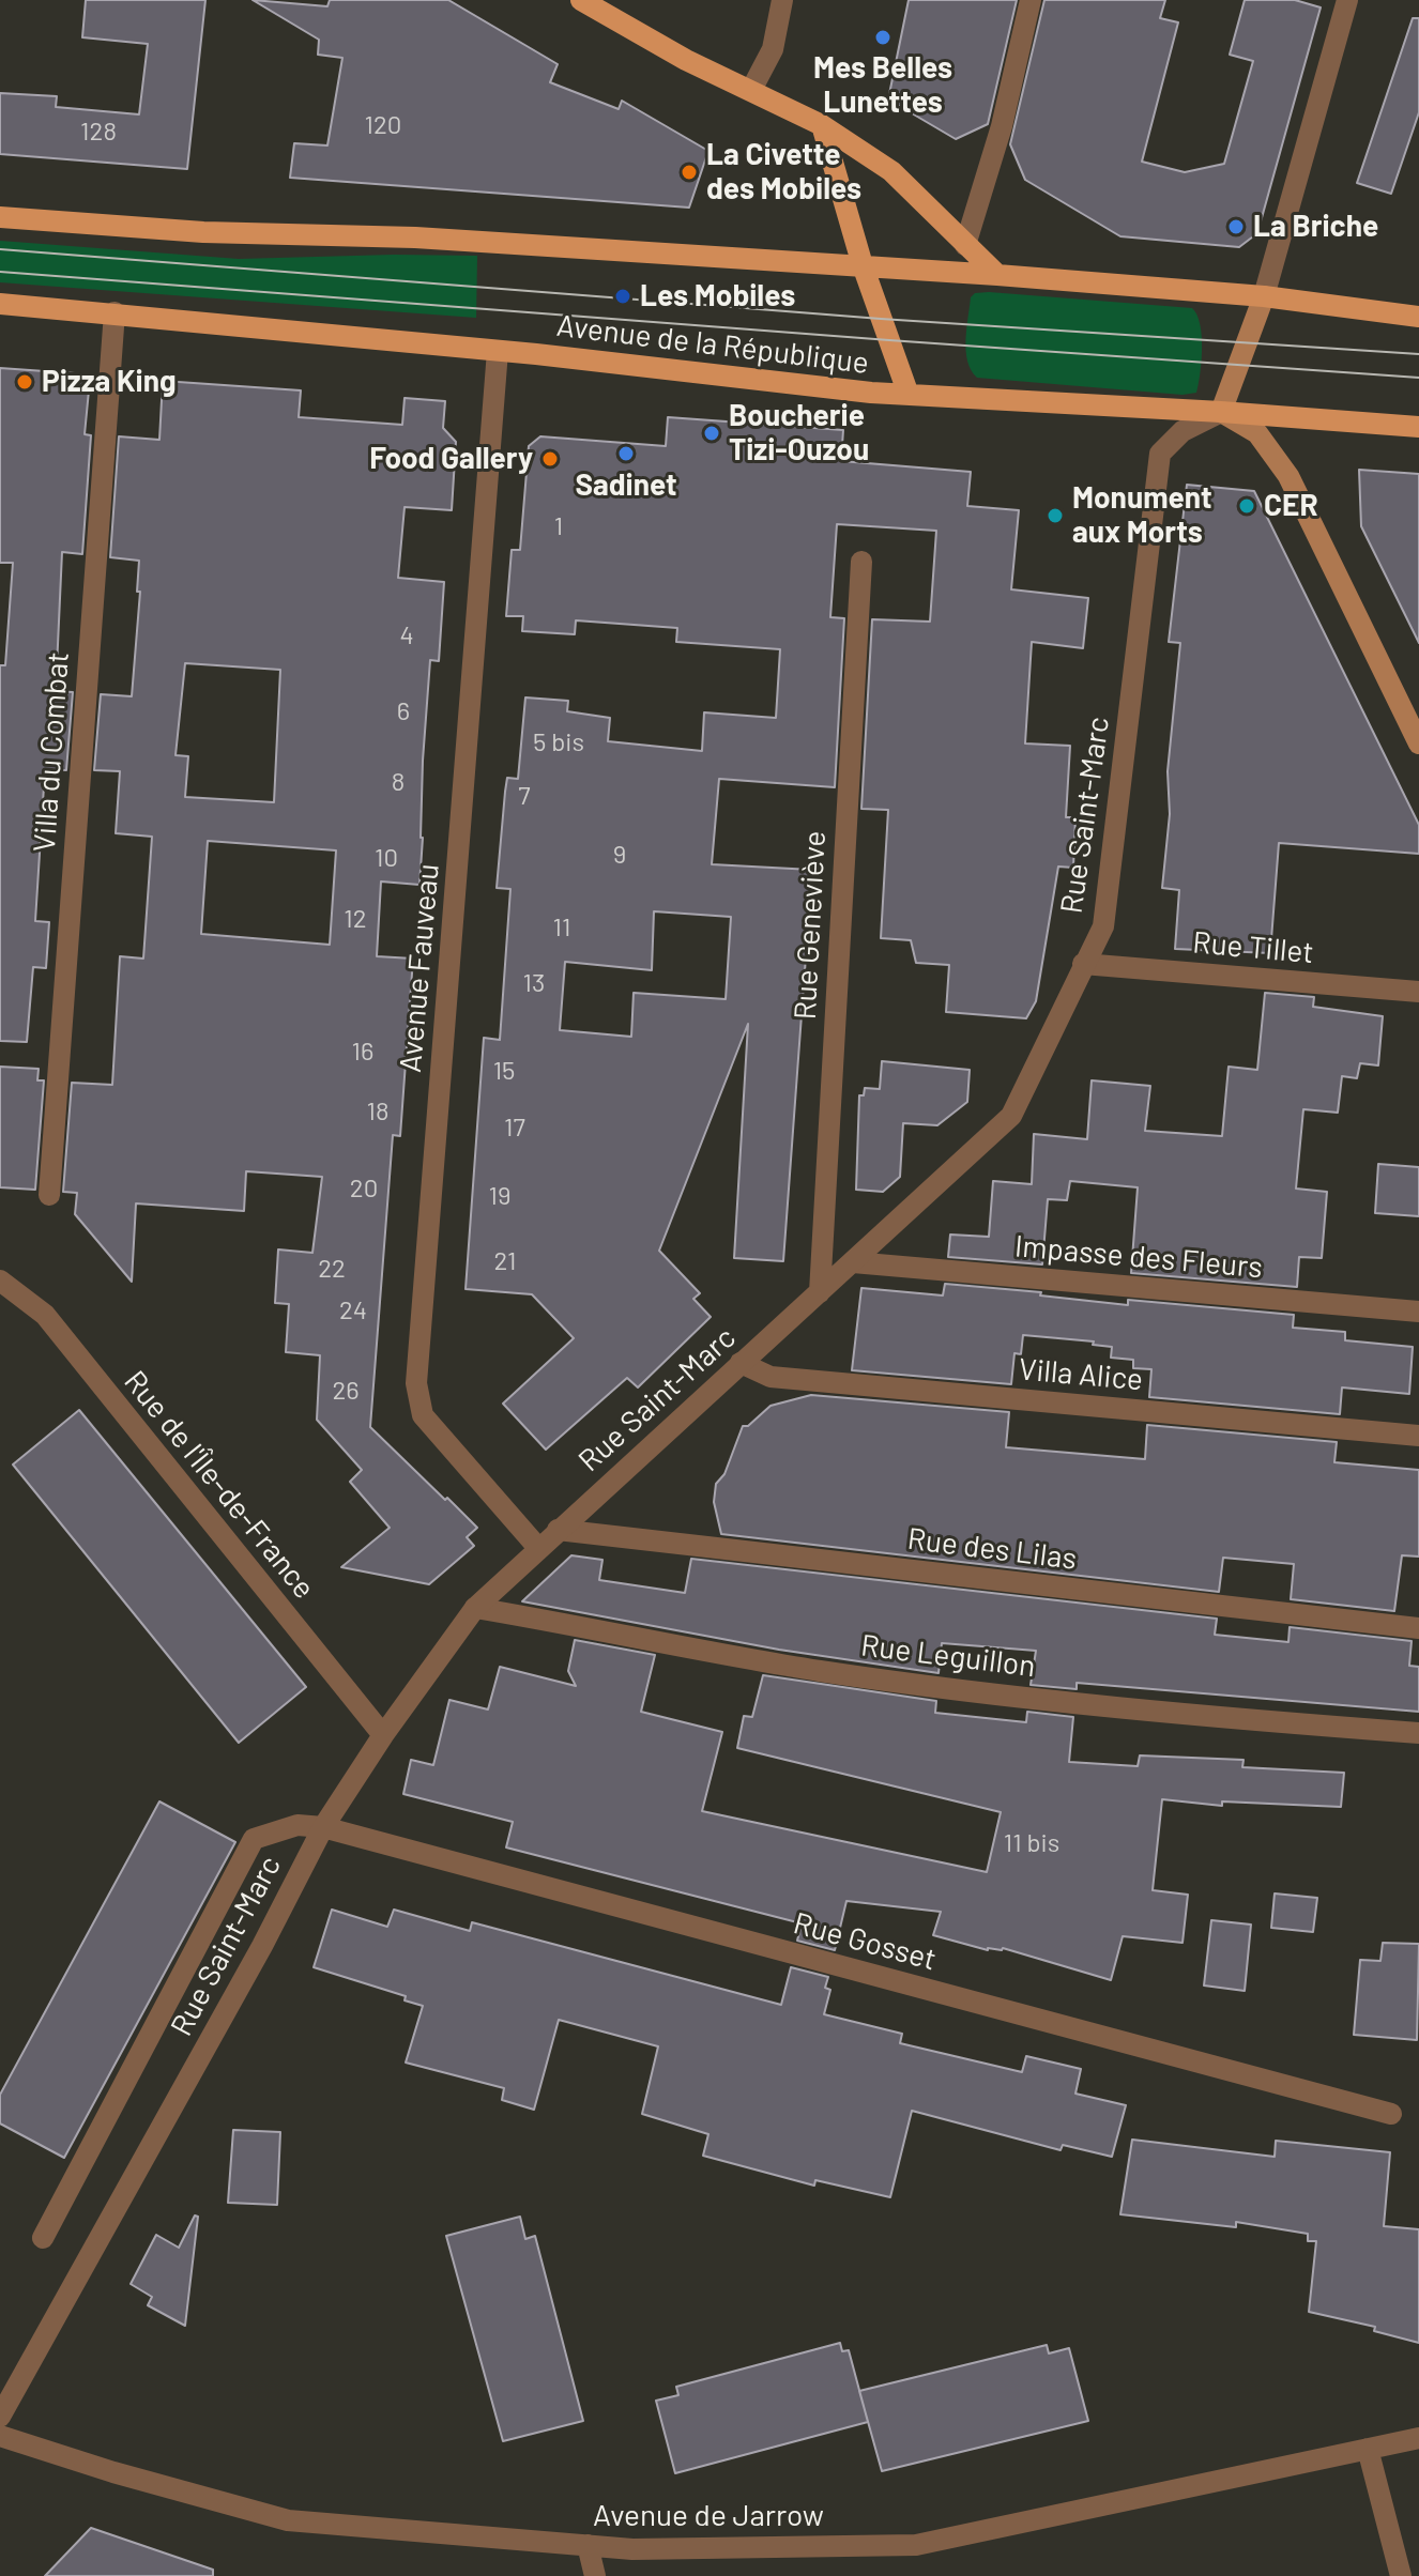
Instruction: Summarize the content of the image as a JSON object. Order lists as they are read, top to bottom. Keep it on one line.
{"streets":{"main road":["Avenue de la République"],"street":["Villa du Combat","Rue Saint-Marc","Rue Geneviève","Rue Tillet","Avenue Fauveau","Impasse des Fleurs","Villa Alice","Rue de l'Île-de-France","Rue des Lilas","Rue Leguillon","Rue Gosset","Avenue de Jarrow"]},"crossings":[["Avenue de la République","Villa du Combat"],["Avenue de la République","Rue Saint-Marc"],["Avenue de la République","Avenue Fauveau"],["Rue Saint-Marc","Rue Geneviève"],["Rue Saint-Marc","Rue Tillet"],["Rue Saint-Marc","Avenue Fauveau"],["Rue Saint-Marc","Impasse des Fleurs"],["Rue Saint-Marc","Villa Alice"],["Rue Saint-Marc","Rue de l'Île-de-France"],["Rue Saint-Marc","Rue des Lilas"],["Rue Saint-Marc","Rue Leguillon"],["Rue Saint-Marc","Rue Gosset"]],"places":["Mes Belles Lunettes","La Civette des Mobiles","La Briche","Les Mobiles","Pizza King","Boucherie Tizi-Ouzou","Sadinet","Food Gallery","CER","Monument aux Morts"],"house_numbers":["120","128","1","4","6","5 bis","8","7","9","10","12","11","13","16","15","18","17","20","19","21","22","24","26","11 bis"]}
